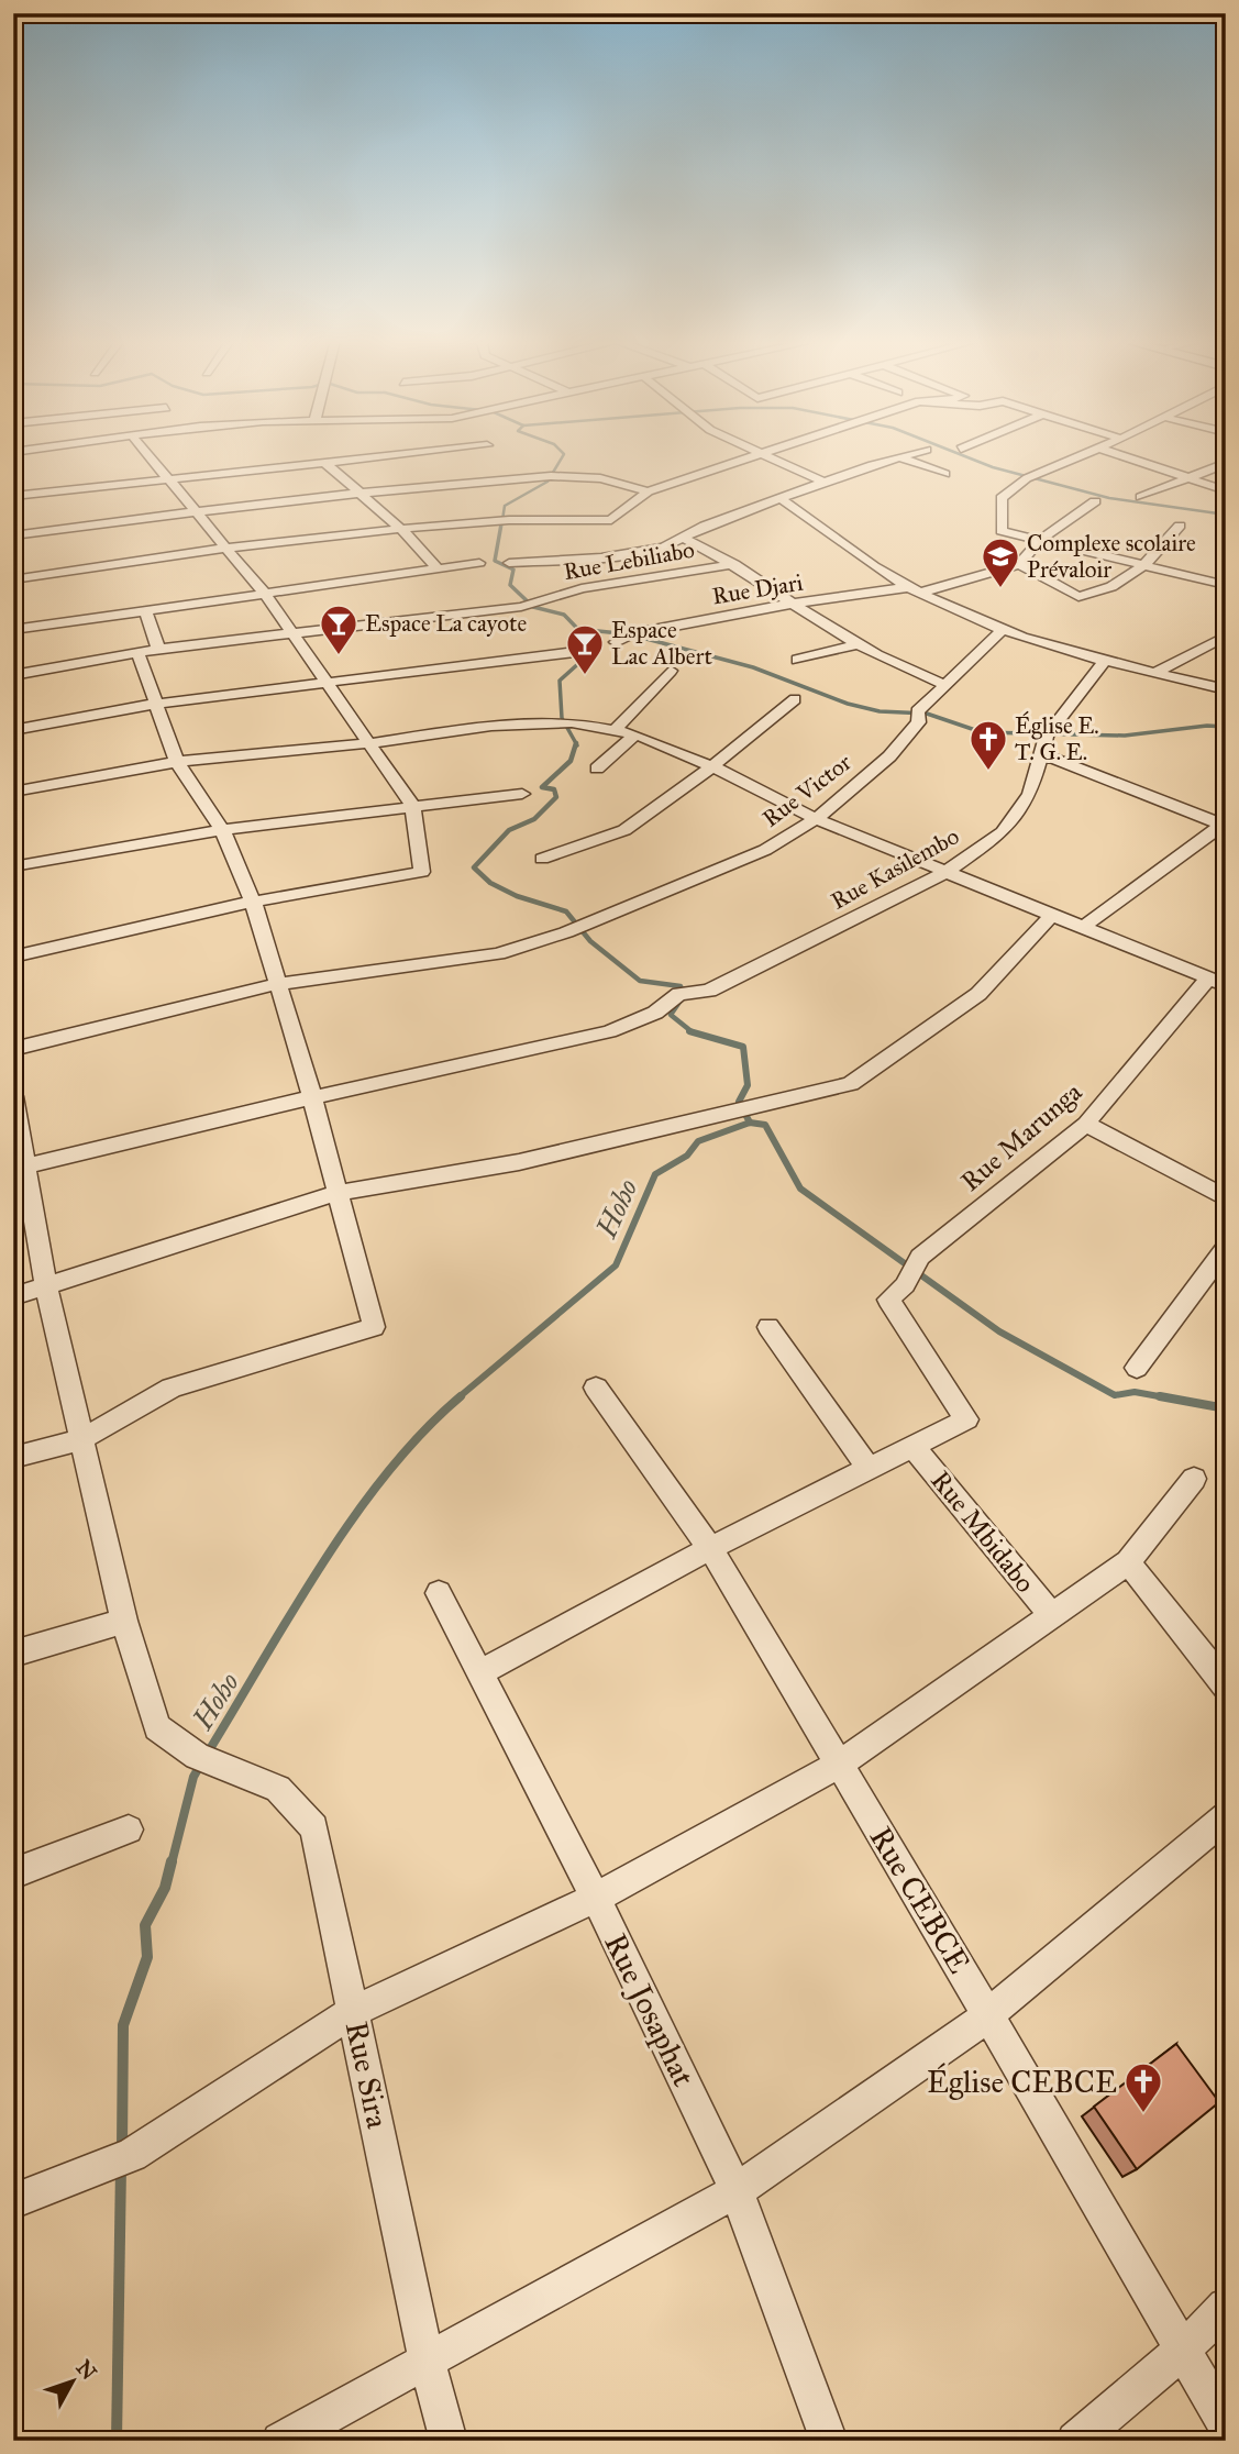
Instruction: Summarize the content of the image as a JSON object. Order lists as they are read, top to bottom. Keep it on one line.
{"streets":{"street":["Rue Lebiliabo","Rue Djari","Rue Victor","Rue Kasilembo","Rue Marunga","Rue Mbidabo","Rue CEBCE","Rue Josaphat","Rue Sira"]},"crossings":[["Rue Marunga","Rue Mbidabo"]],"water":["Hoho"],"places":{"school or university":["Complexe scolaire Prévaloir"],"bar":["Espace La cayote","Espace Lac Albert"],"church":["Église E. T. G. E.","Église CEBCE"]},"north":"top right"}
